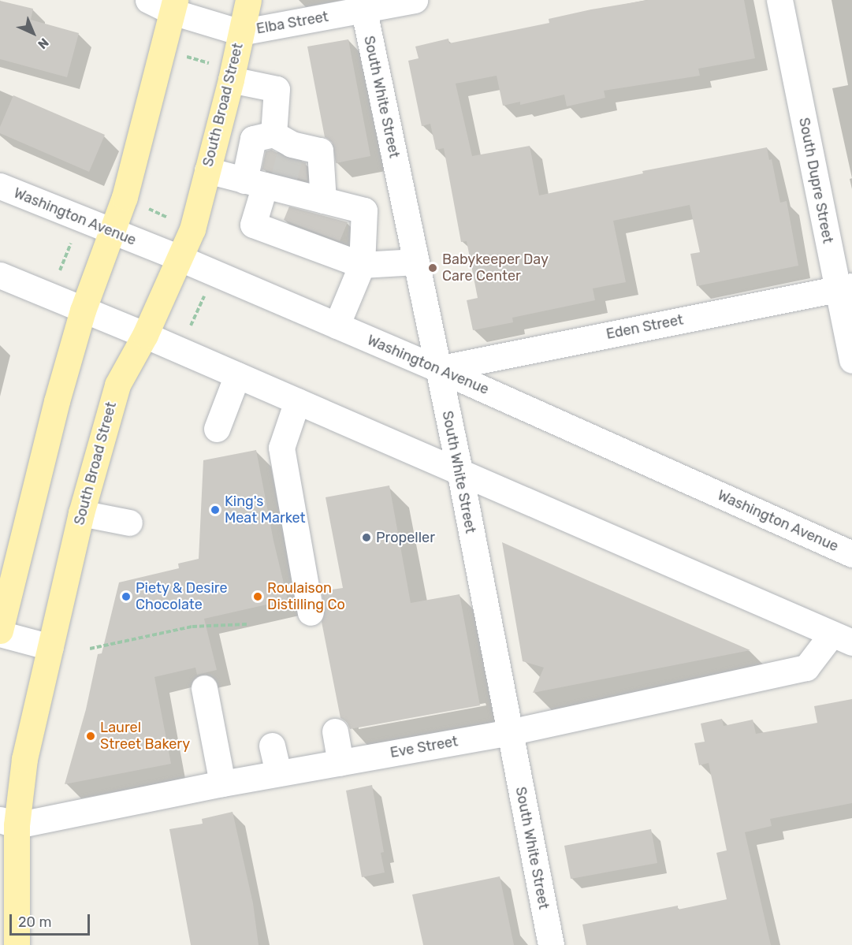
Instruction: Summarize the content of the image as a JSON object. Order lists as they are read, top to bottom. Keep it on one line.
{"streets":{"main road":["South Broad Street"],"street":["Elba Street","South White Street","South Dupre Street","Washington Avenue","Eden Street","Eve Street"]},"crossings":[["Elba Street","South White Street"],["Elba Street","South Broad Street"],["South White Street","Washington Avenue"],["South White Street","Eden Street"],["South White Street","Eve Street"],["South Broad Street","Washington Avenue"],["South Broad Street","Eve Street"],["South Dupre Street","Eden Street"],["Washington Avenue","Eden Street"]],"places":["Babykeeper Day Care Center","King's Meat Market","Propeller","Piety & Desire Chocolate","Roulaison Distilling Co","Laurel Street Bakery"],"scale_bar":"20 m","north":"bottom right"}
